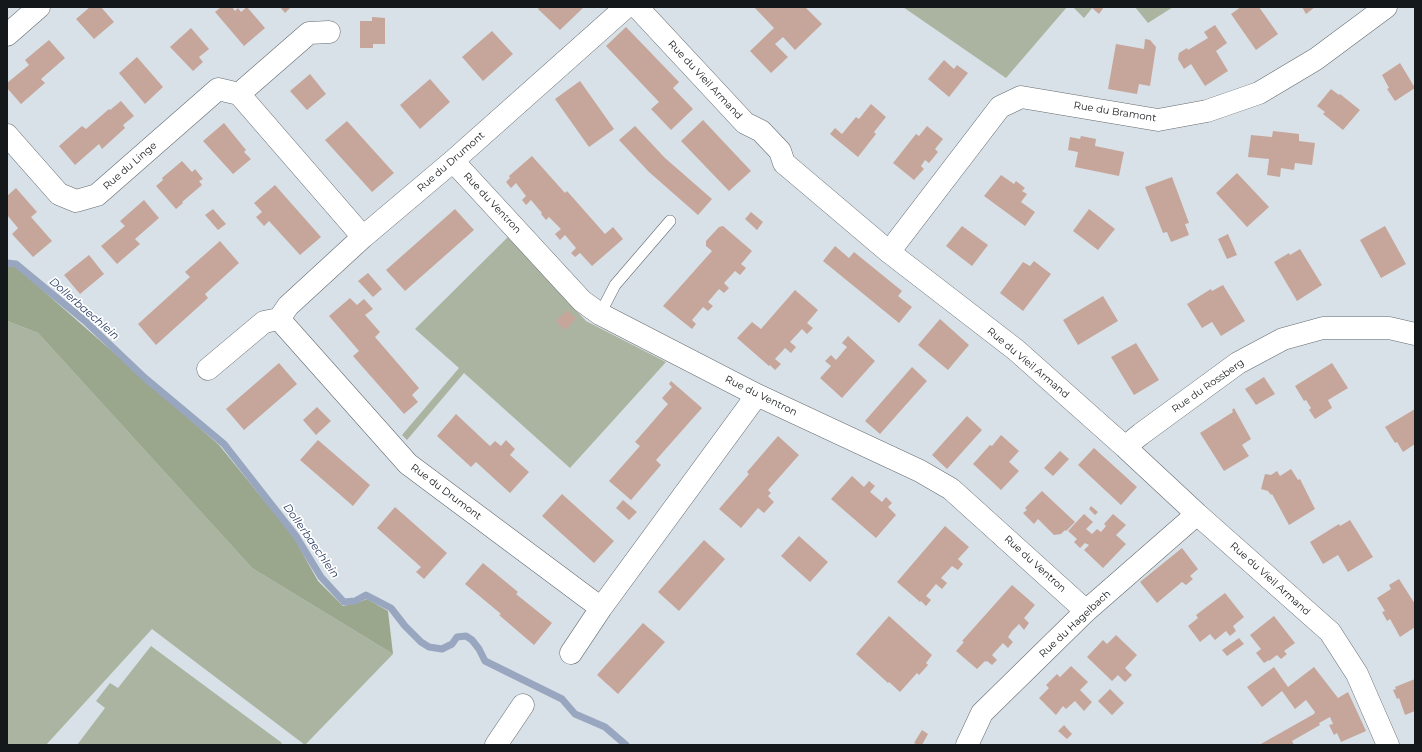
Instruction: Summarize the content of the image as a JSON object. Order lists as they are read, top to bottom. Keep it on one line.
{"streets":{"street":["Rue du Vieil Armand","Rue du Bramont","Rue du Drumont","Rue du Linge","Rue du Ventron","Rue du Rossberg","Rue du Hagelbach"]},"crossings":[["Rue du Vieil Armand","Rue du Bramont"],["Rue du Vieil Armand","Rue du Rossberg"],["Rue du Vieil Armand","Rue du Hagelbach"],["Rue du Drumont","Rue du Ventron"],["Rue du Ventron","Rue du Hagelbach"]],"water":["Dollerbaechlein"]}
